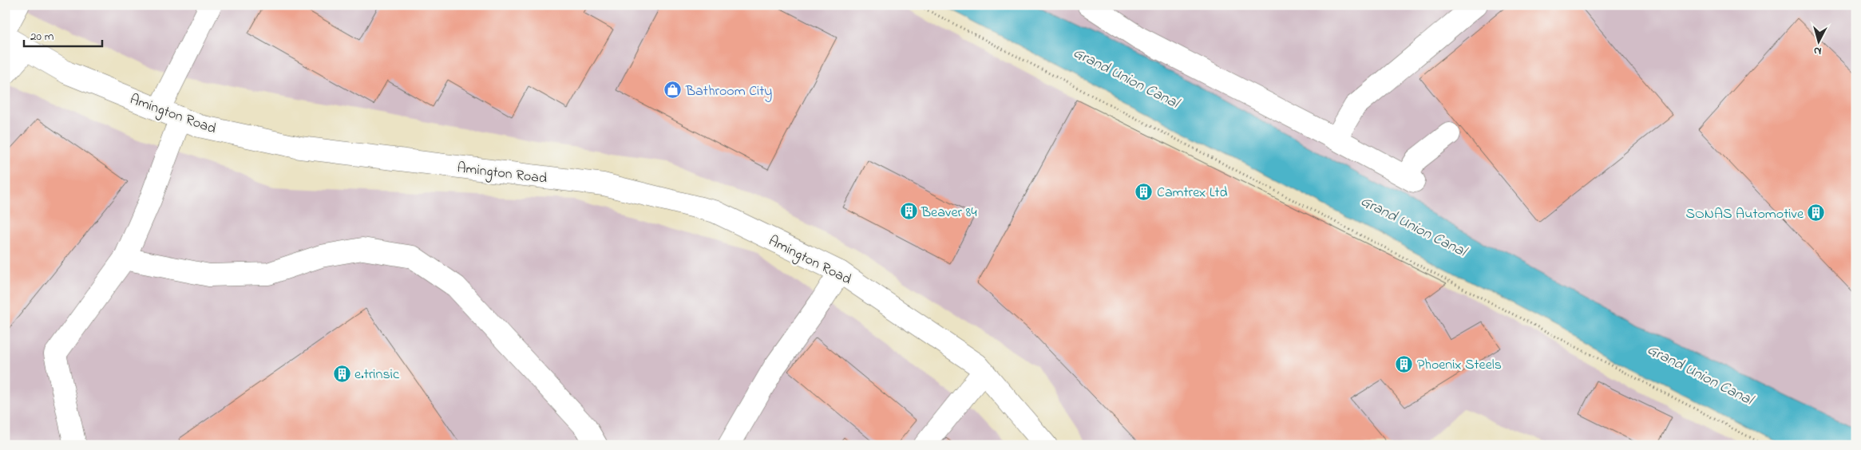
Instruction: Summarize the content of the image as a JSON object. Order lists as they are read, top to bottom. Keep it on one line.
{"streets":{"street":["Amington Road"]},"water":["Grand Union Canal"],"places":{"shop":["Bathroom City"],"building":["Camtrex Ltd","Beaver 84","SONAS Automotive","Phoenix Steels","e.trinsic"]},"scale_bar":"20 m","north":"bottom"}
